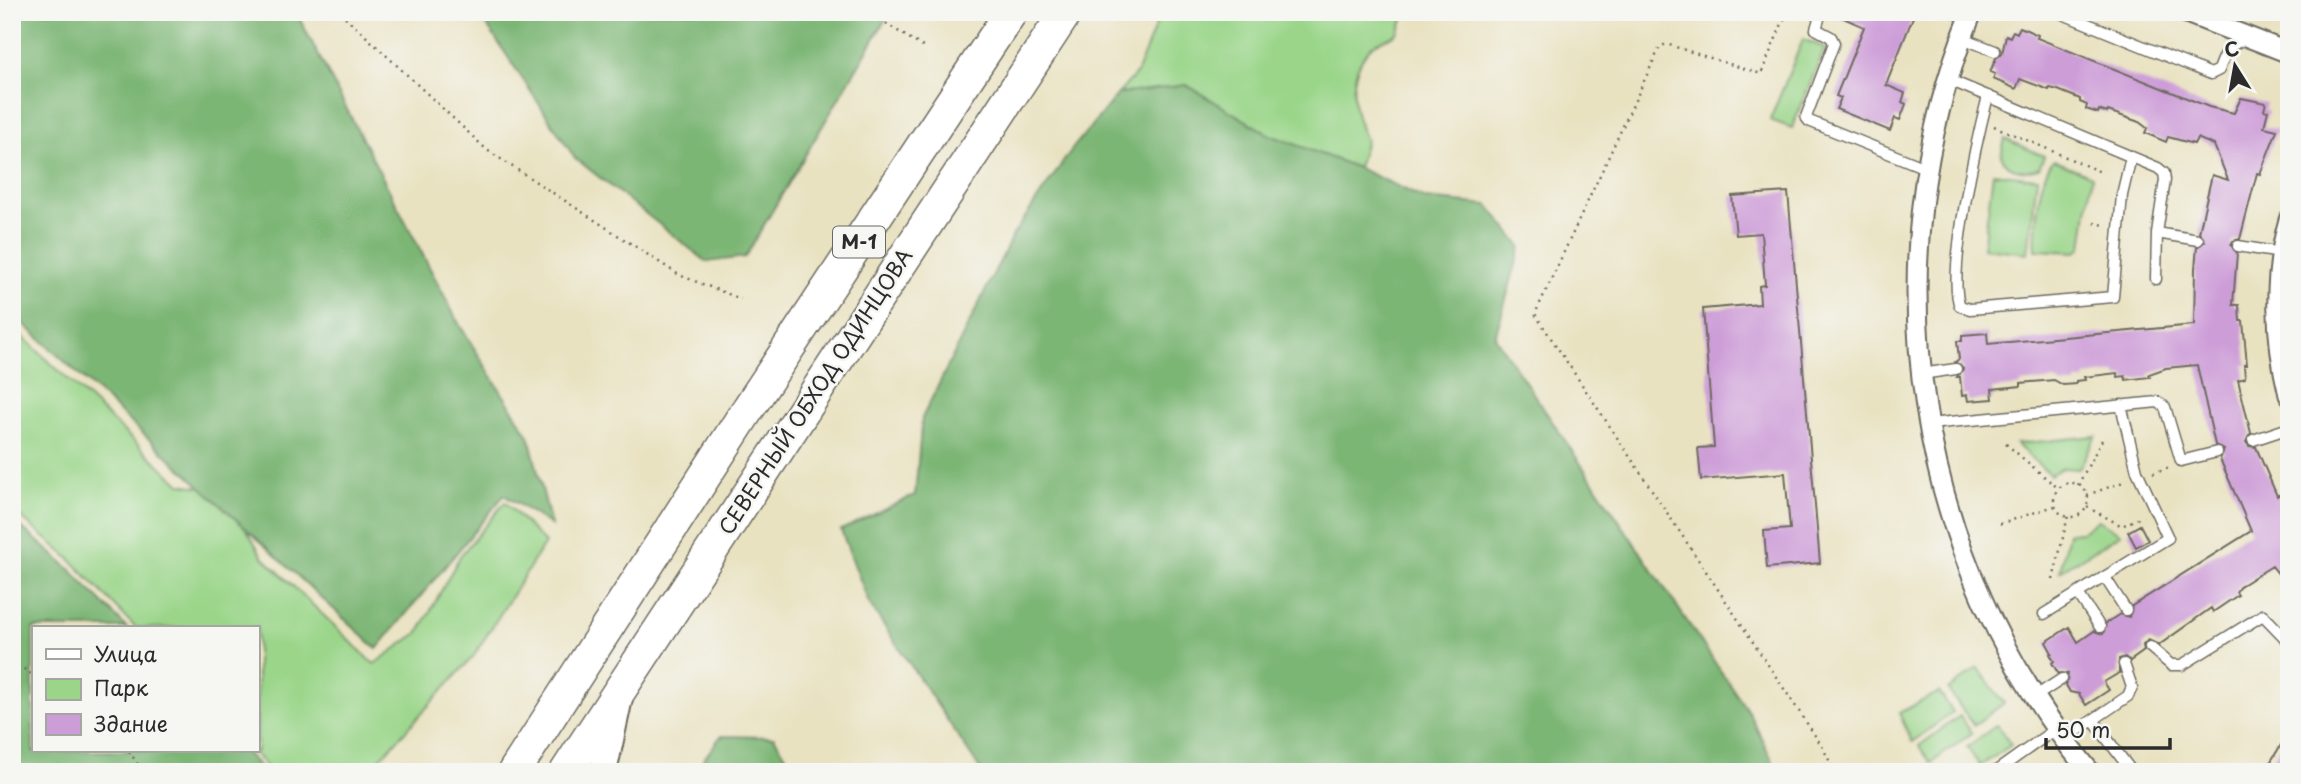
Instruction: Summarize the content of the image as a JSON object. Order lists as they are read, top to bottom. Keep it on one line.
{"streets":{"highway":["М-1","СЕВЕРНЫЙ ОБХОД ОДИНЦОВА"]},"crossings":[["М-1","СЕВЕРНЫЙ ОБХОД ОДИНЦОВА"]],"legend":["Улица","Парк","Здание"],"scale_bar":"50 m","north":"top"}
